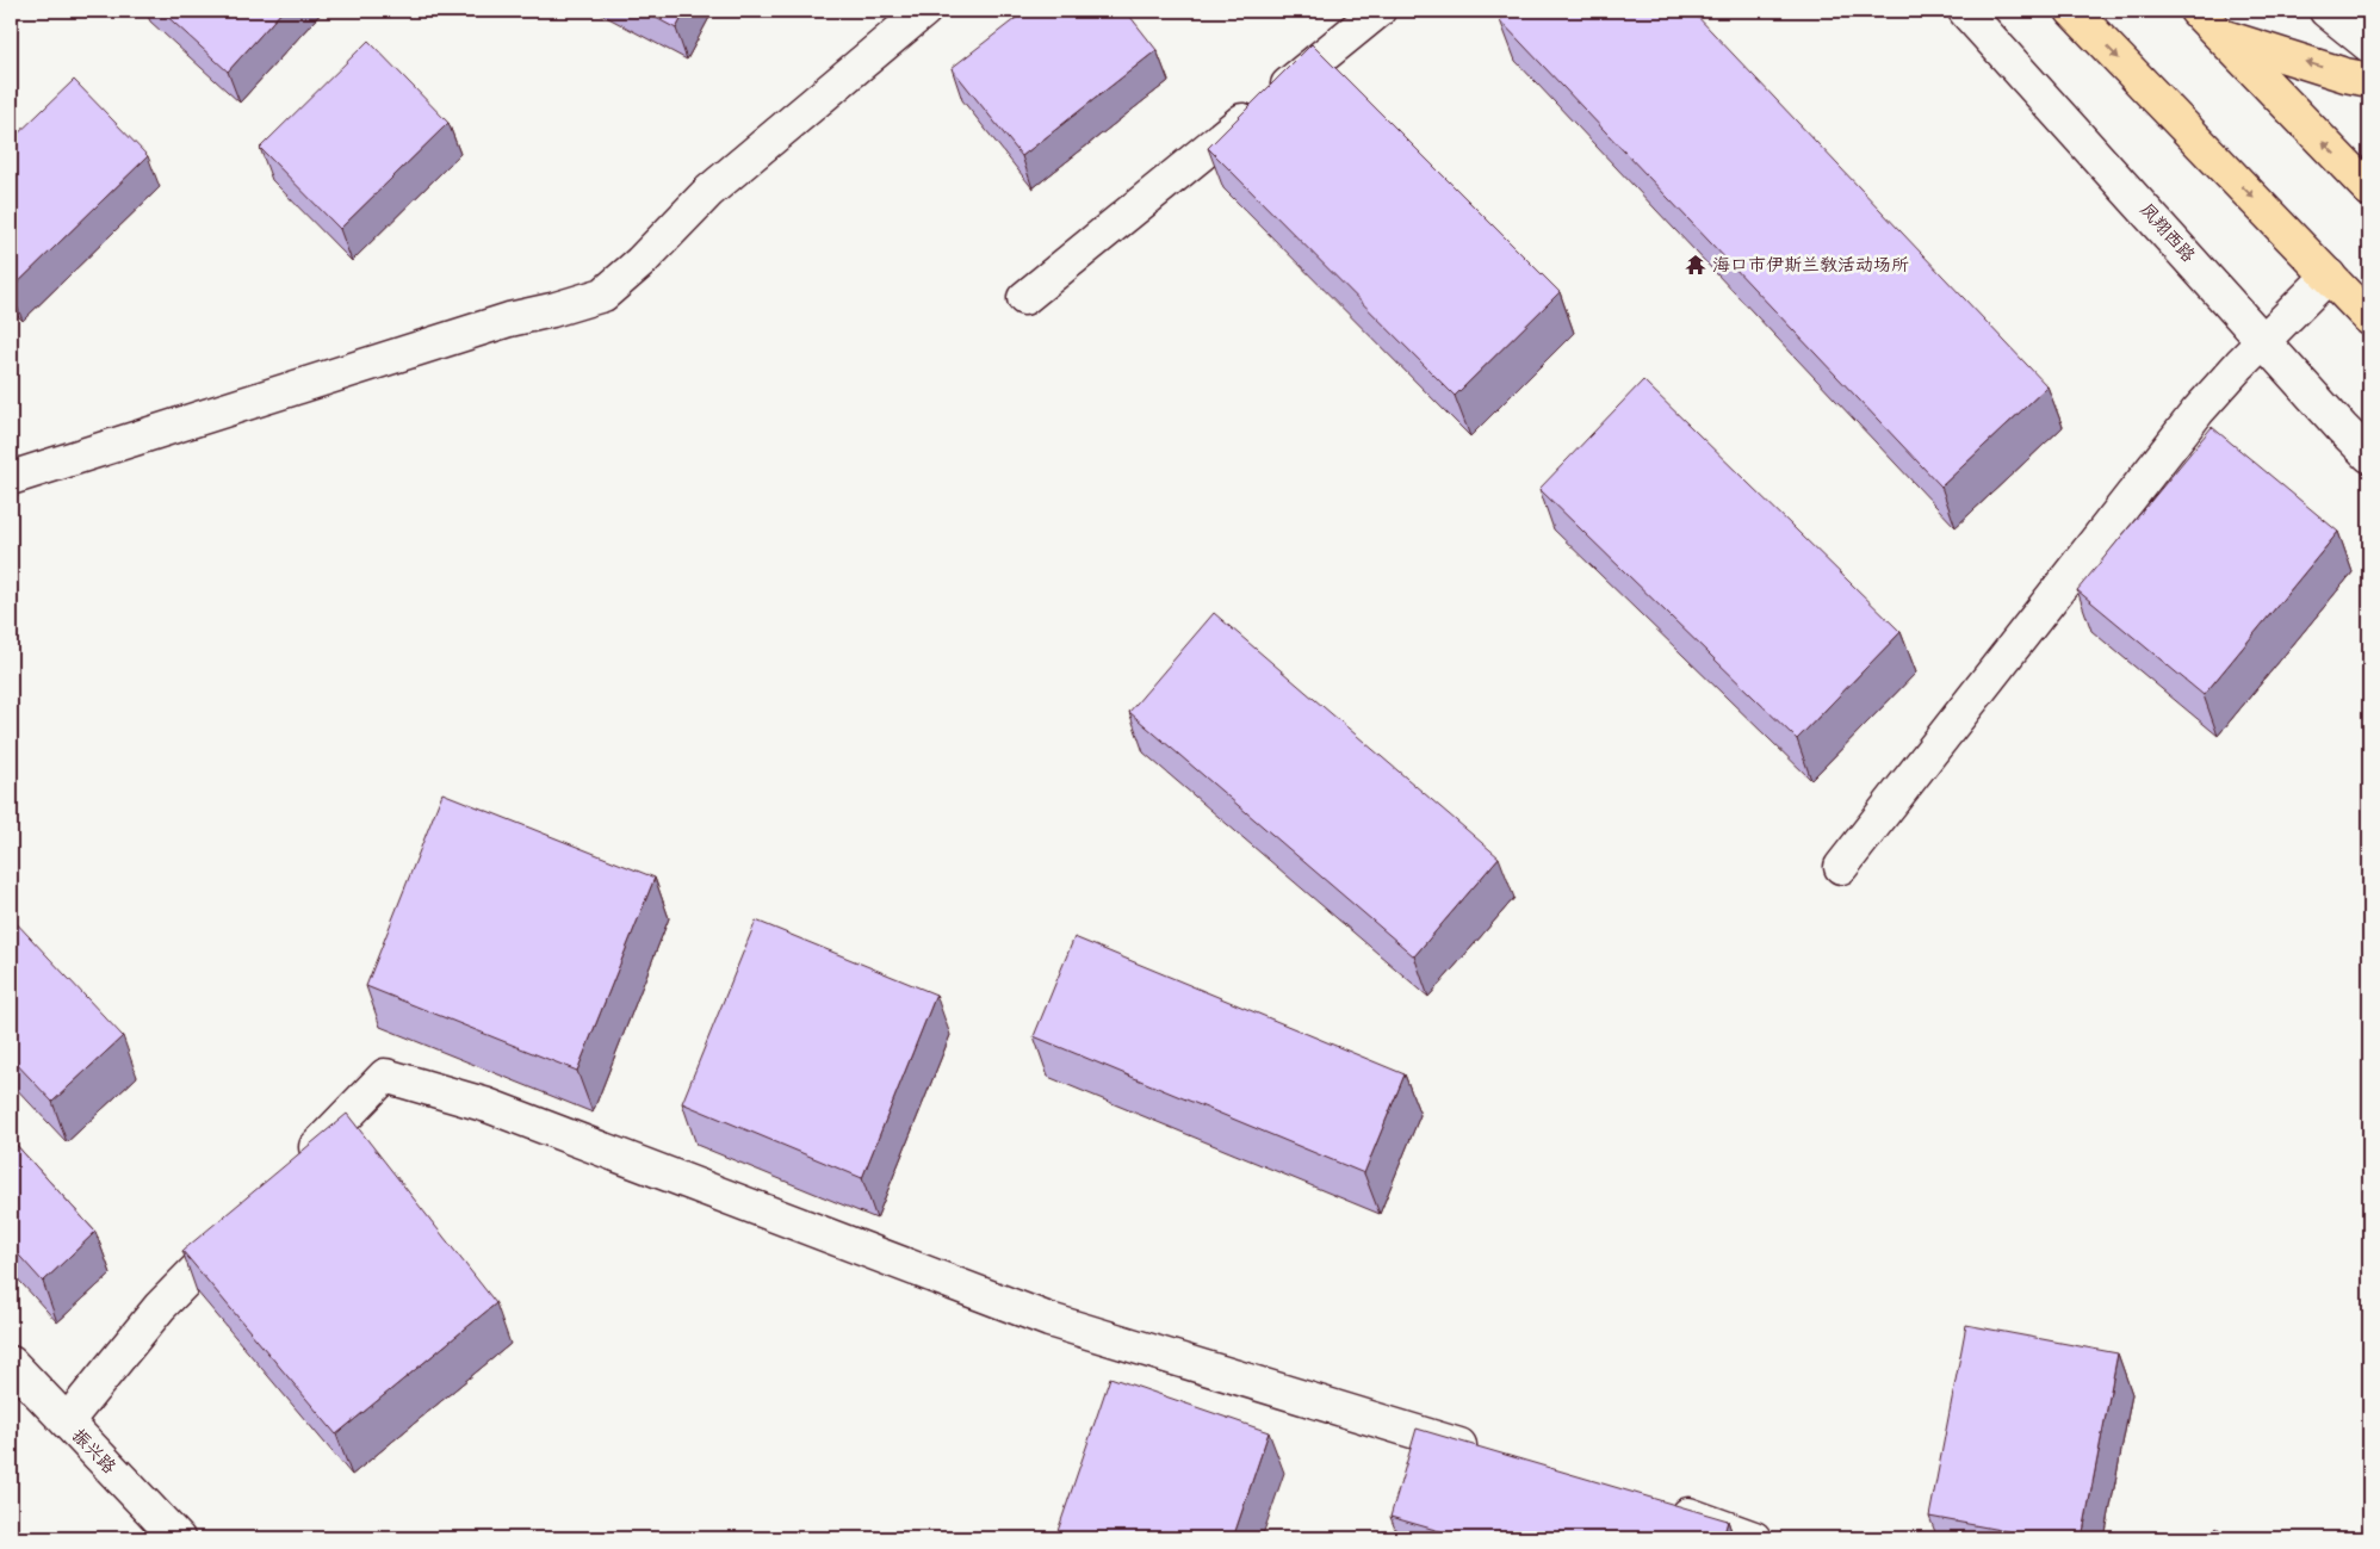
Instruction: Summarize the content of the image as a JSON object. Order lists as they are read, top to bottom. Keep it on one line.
{"streets":{"street":["凤翔西路","振兴路"]},"places":{"temple":["海口市伊斯兰教活动场所"]}}
